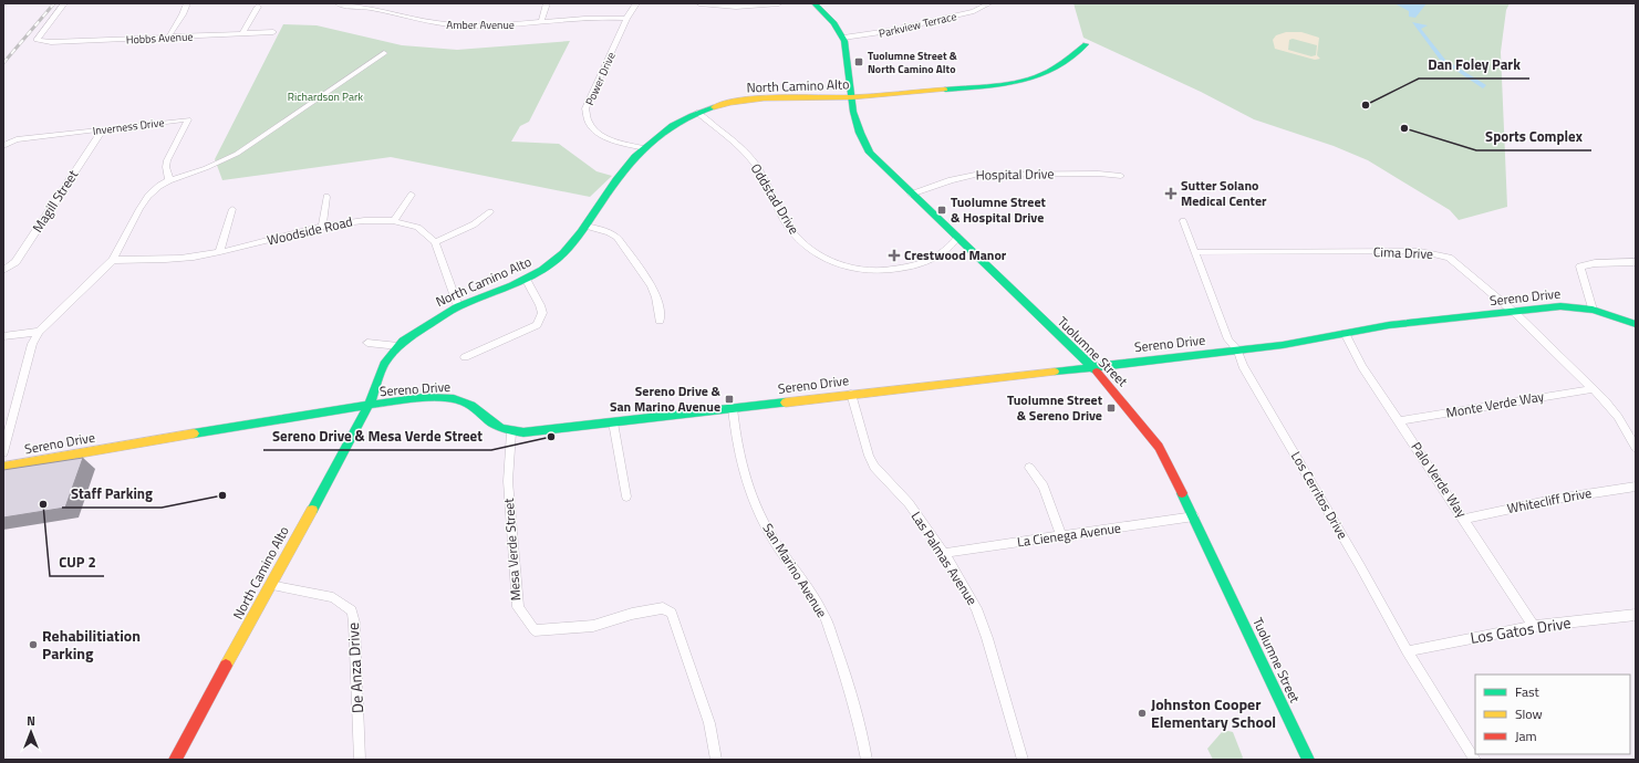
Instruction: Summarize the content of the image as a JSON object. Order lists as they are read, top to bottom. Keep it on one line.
{"streets":{"street":["Amber Avenue","Parkview Terrace","Hobbs Avenue","Power Drive","North Camino Alto","Inverness Drive","Hospital Drive","Oddstad Drive","Magill Street","Woodside Road","Cima Drive","Sereno Drive","Tuolumne Street","Monte Verde Way","Palo Verde Way","Los Cerritos Drive","Whitecliff Drive","La Cienega Avenue","Mesa Verde Street","Las Palmas Avenue","San Marino Avenue","Los Gatos Drive","De Anza Drive"]},"crossings":[["Amber Avenue","Power Drive"],["Parkview Terrace","Tuolumne Street"],["Power Drive","North Camino Alto"],["North Camino Alto","Oddstad Drive"],["North Camino Alto","Sereno Drive"],["North Camino Alto","Tuolumne Street"],["North Camino Alto","De Anza Drive"],["Inverness Drive","Magill Street"],["Hospital Drive","Tuolumne Street"],["Oddstad Drive","Tuolumne Street"],["Cima Drive","Sereno Drive"],["Cima Drive","Monte Verde Way"],["Cima Drive","Los Cerritos Drive"],["Sereno Drive","Tuolumne Street"],["Sereno Drive","Palo Verde Way"],["Sereno Drive","Los Cerritos Drive"],["Sereno Drive","Mesa Verde Street"],["Sereno Drive","Las Palmas Avenue"],["Sereno Drive","San Marino Avenue"],["Tuolumne Street","La Cienega Avenue"],["Monte Verde Way","Palo Verde Way"],["Palo Verde Way","Whitecliff Drive"],["Palo Verde Way","Los Gatos Drive"],["Los Cerritos Drive","Los Gatos Drive"],["La Cienega Avenue","Las Palmas Avenue"]],"parks":["Richardson Park"],"places":{"transit":["Tuolumne Street & North Camino Alto","Tuolumne Street & Hospital Drive","Sereno Drive & San Marino Avenue","Tuolumne Street & Sereno Drive"],"other":["Dan Foley Park","Sports Complex","Sereno Drive & Mesa Verde Street","Staff Parking","CUP 2","Rehabilitiation Parking","Johnston Cooper Elementary School"],"health":["Sutter Solano Medical Center","Crestwood Manor"]},"legend":["Fast","Slow","Jam"],"north":"top"}
